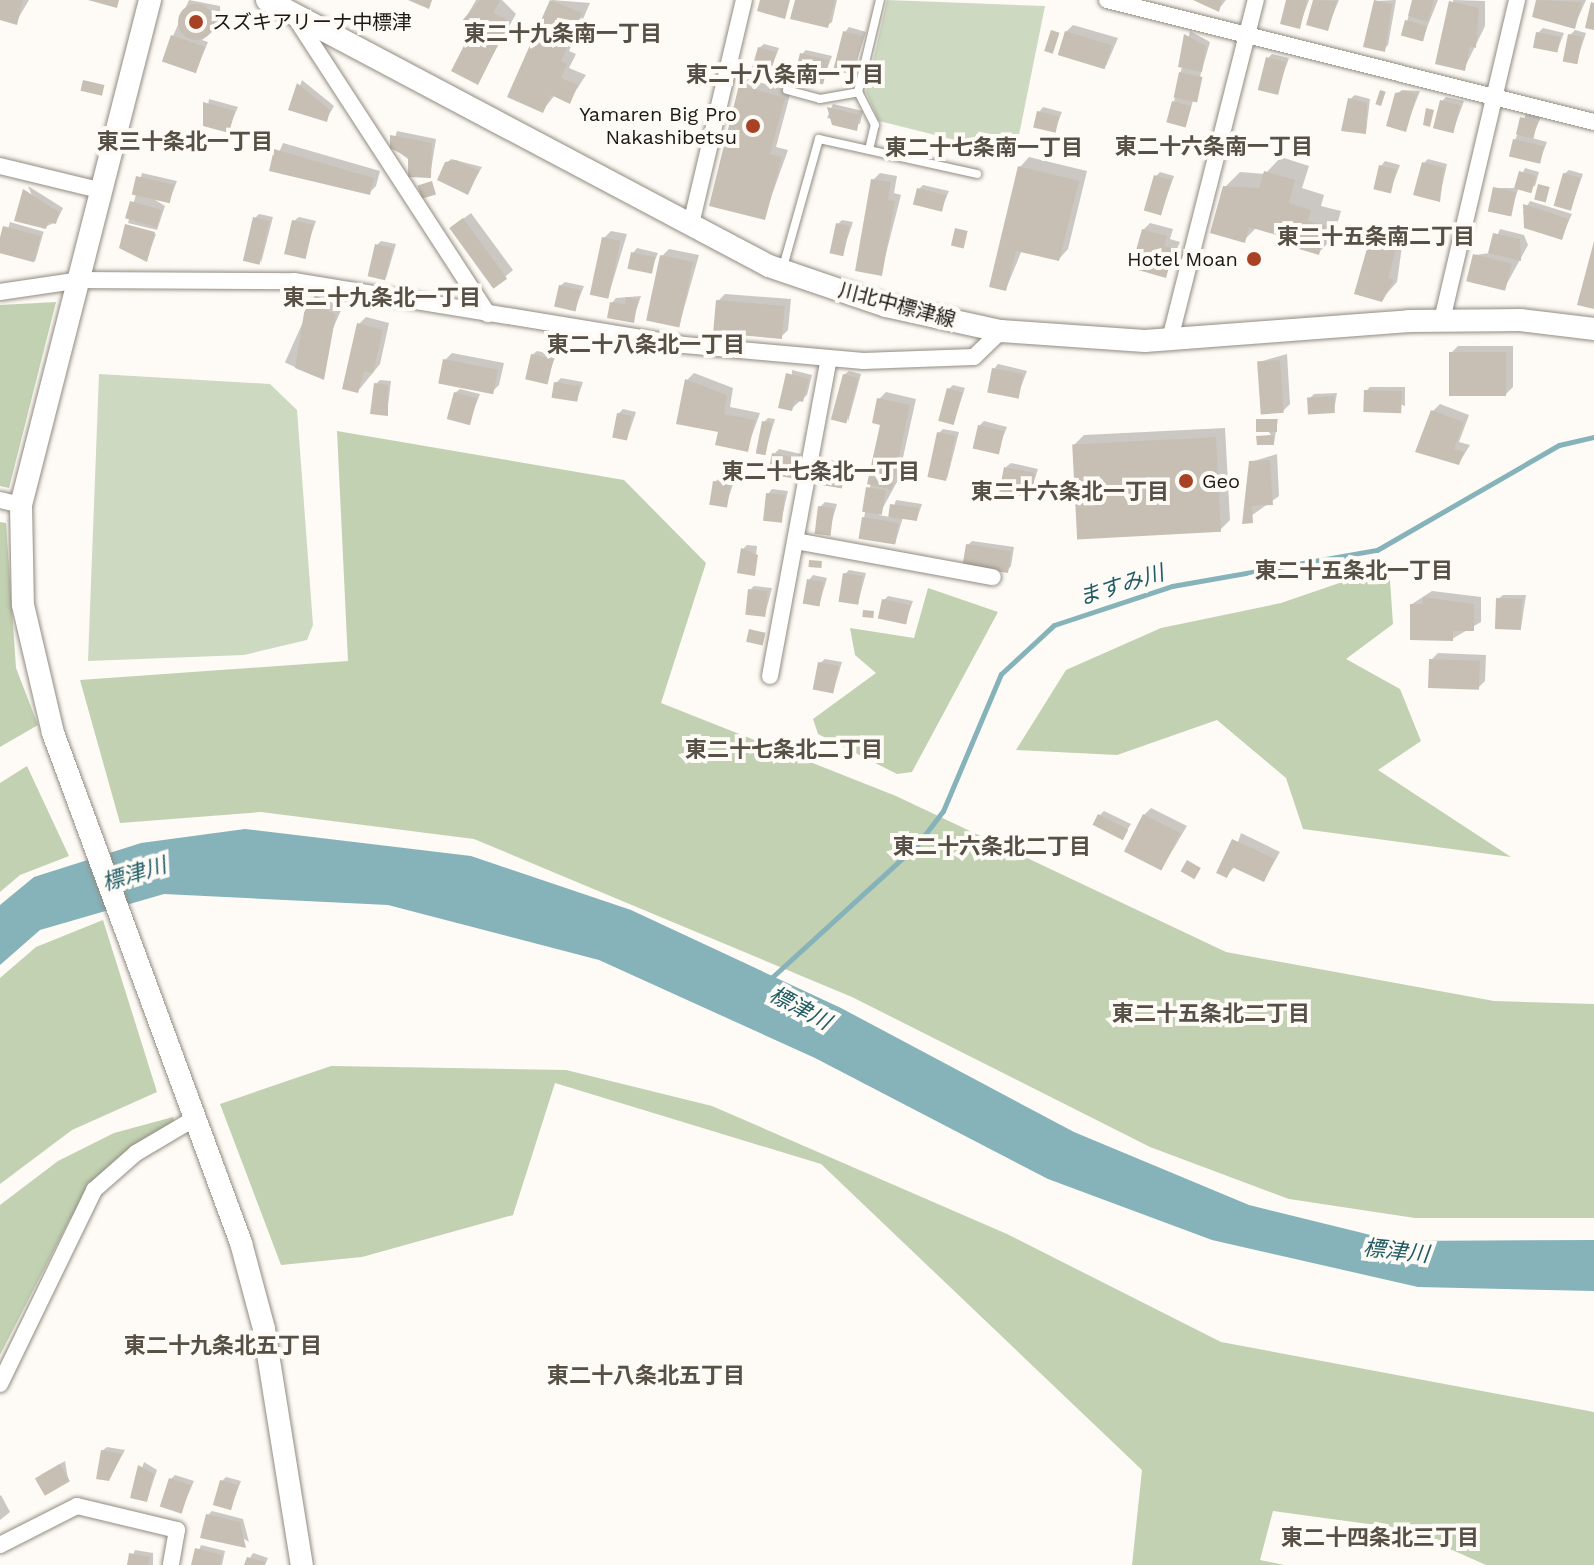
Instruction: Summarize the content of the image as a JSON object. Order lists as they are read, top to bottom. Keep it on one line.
{"streets":{"street":["川北中標津線"]},"districts":["東二十九条南一丁目","東二十八条南一丁目","東三十条北一丁目","東二十六条南一丁目","東二十七条南一丁目","東二十五条南二丁目","東二十九条北一丁目","東二十八条北一丁目","東二十七条北一丁目","東二十六条北一丁目","東二十五条北一丁目","東二十七条北二丁目","東二十六条北二丁目","東二十五条北二丁目","東二十九条北五丁目","東二十八条北五丁目","東二十四条北三丁目"],"water":["ますみ川","標津川"],"places":["スズキアリーナ中標津","Yamaren Big Pro Nakashibetsu","Hotel Moan","Geo"]}
